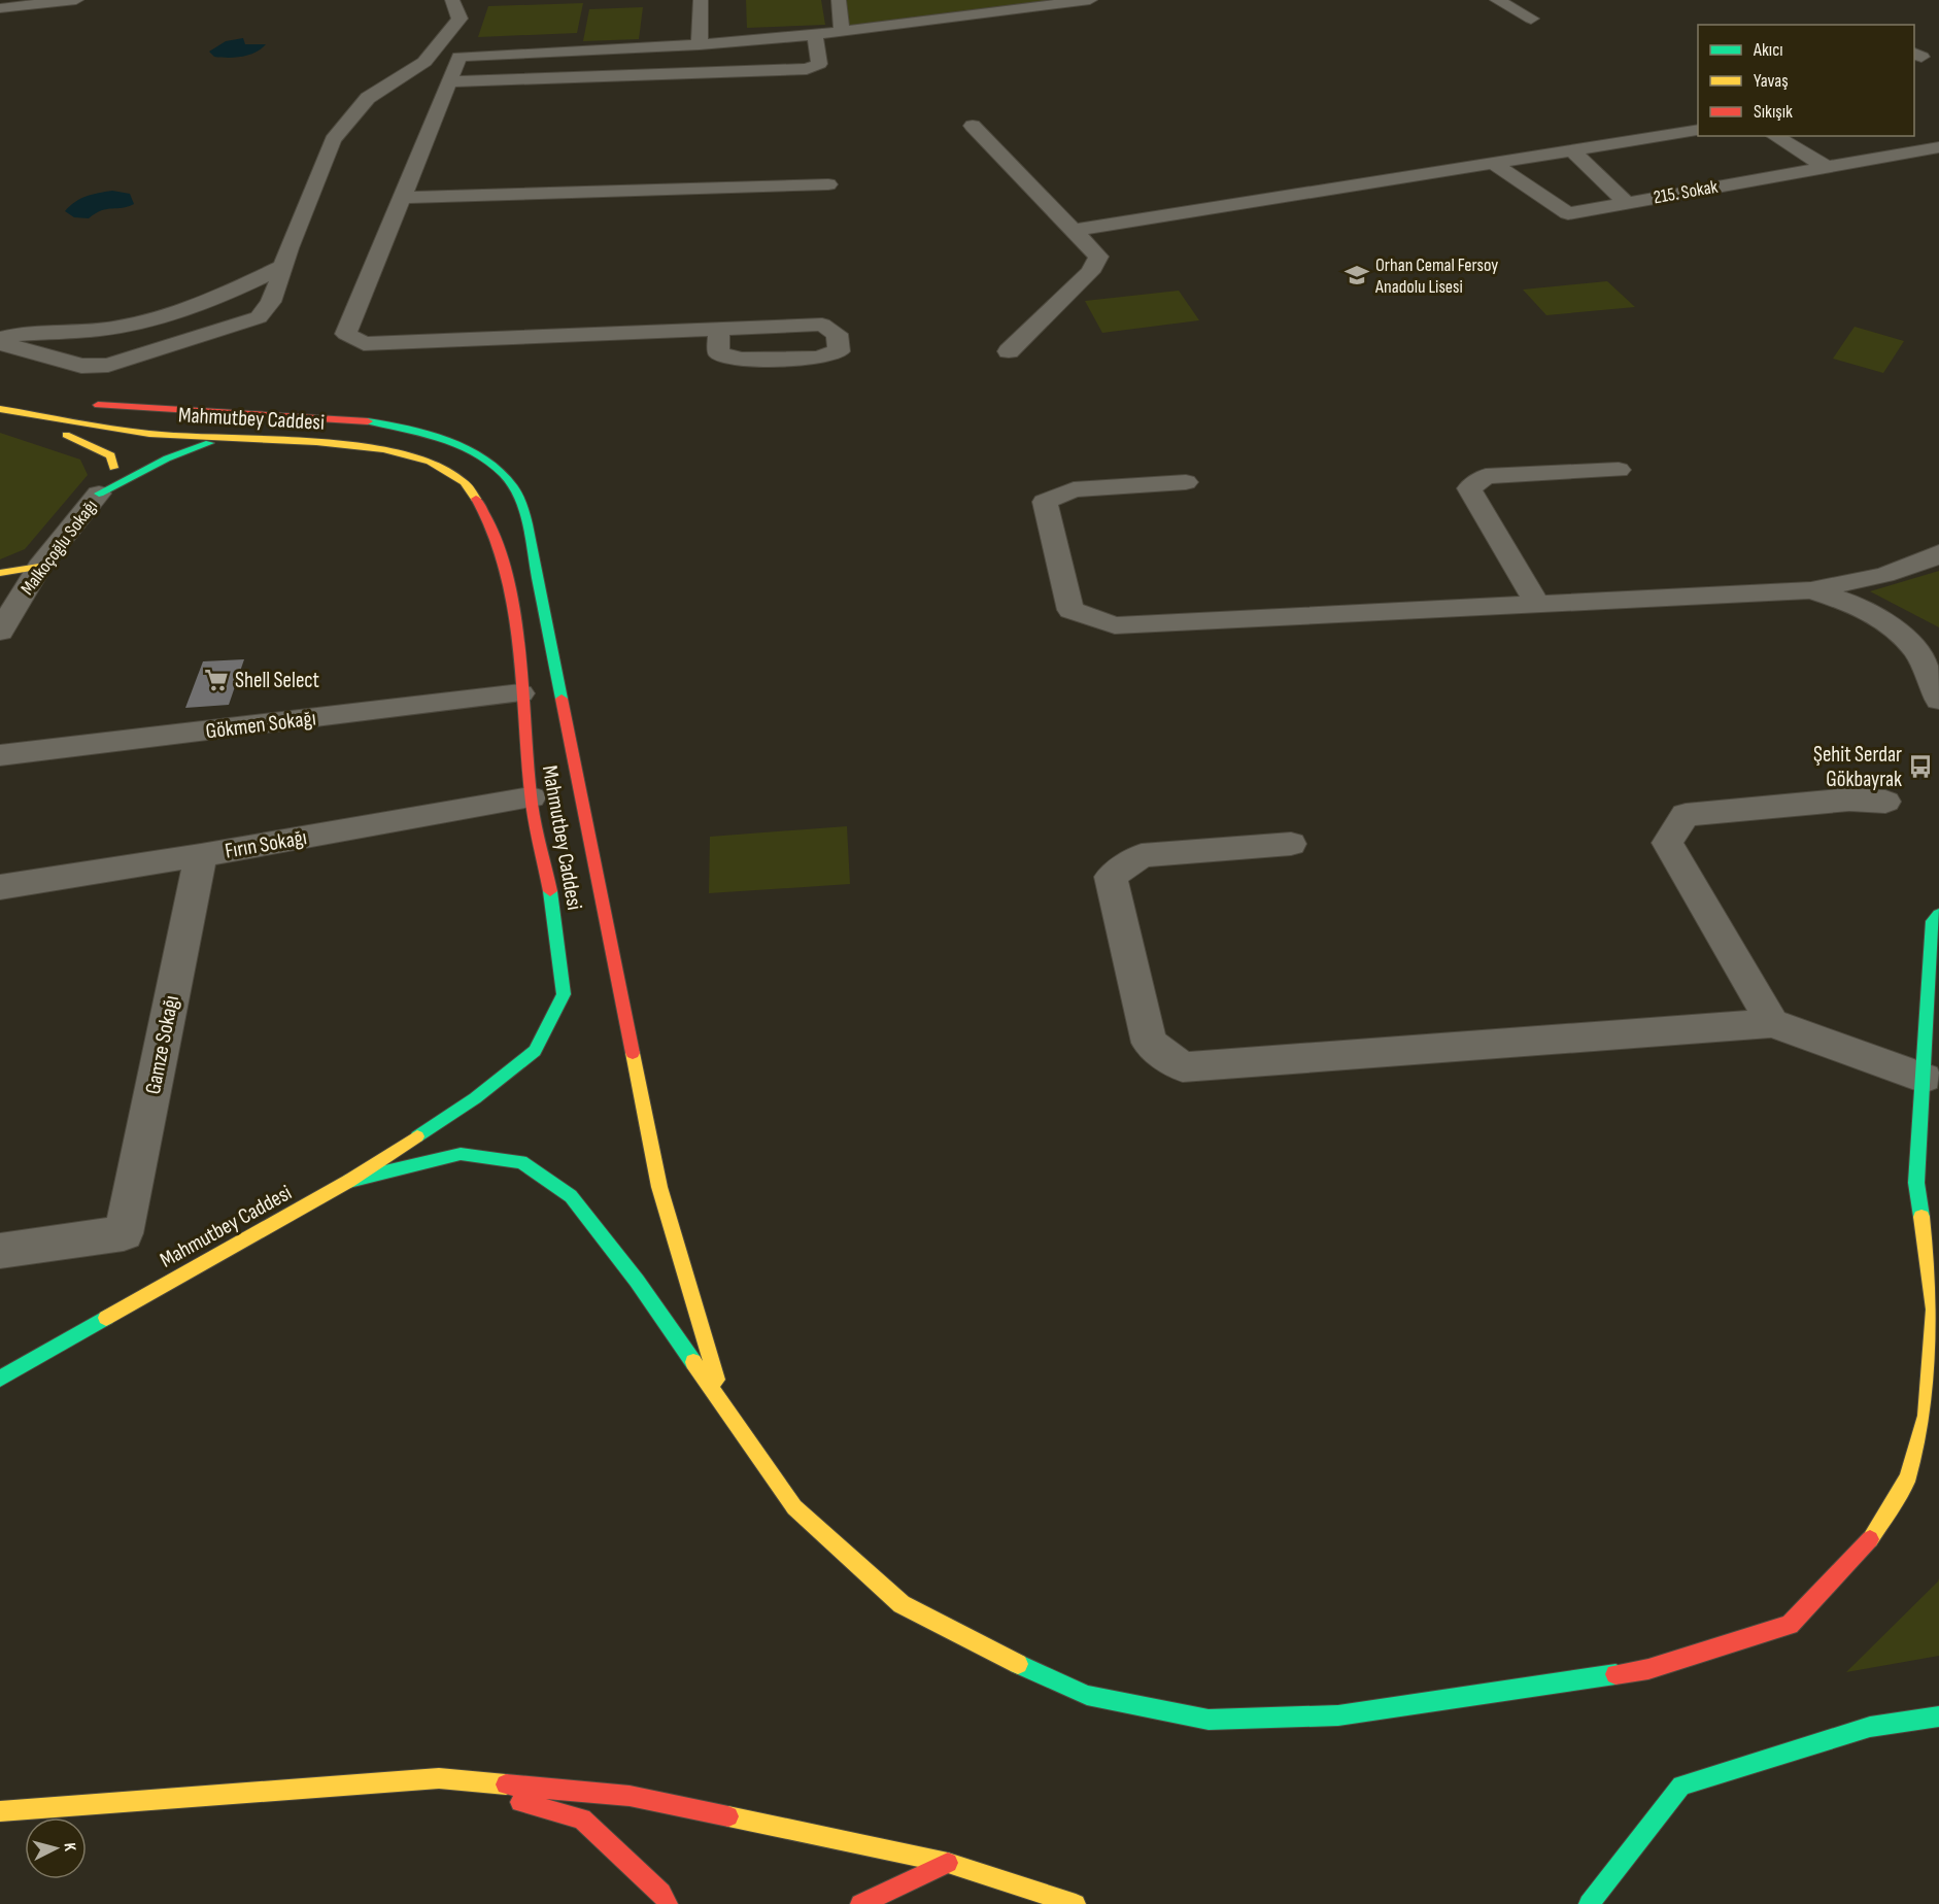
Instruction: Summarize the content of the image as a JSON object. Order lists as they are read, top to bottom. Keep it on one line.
{"streets":{"main road":["Mahmutbey Caddesi"],"street":["215. Sokak","Malkoçoğlu Sokağı","Gökmen Sokağı","Fırın Sokağı","Gamze Sokağı"]},"crossings":[["Mahmutbey Caddesi","Gökmen Sokağı"],["Mahmutbey Caddesi","Fırın Sokağı"],["Fırın Sokağı","Gamze Sokağı"]],"places":{"school or university":["Orhan Cemal Fersoy Anadolu Lisesi"],"supermarket":["Shell Select"],"bus stop":["Şehit Serdar Gökbayrak"]},"legend":["Akıcı","Yavaş","Sıkışık"],"north":"right"}
